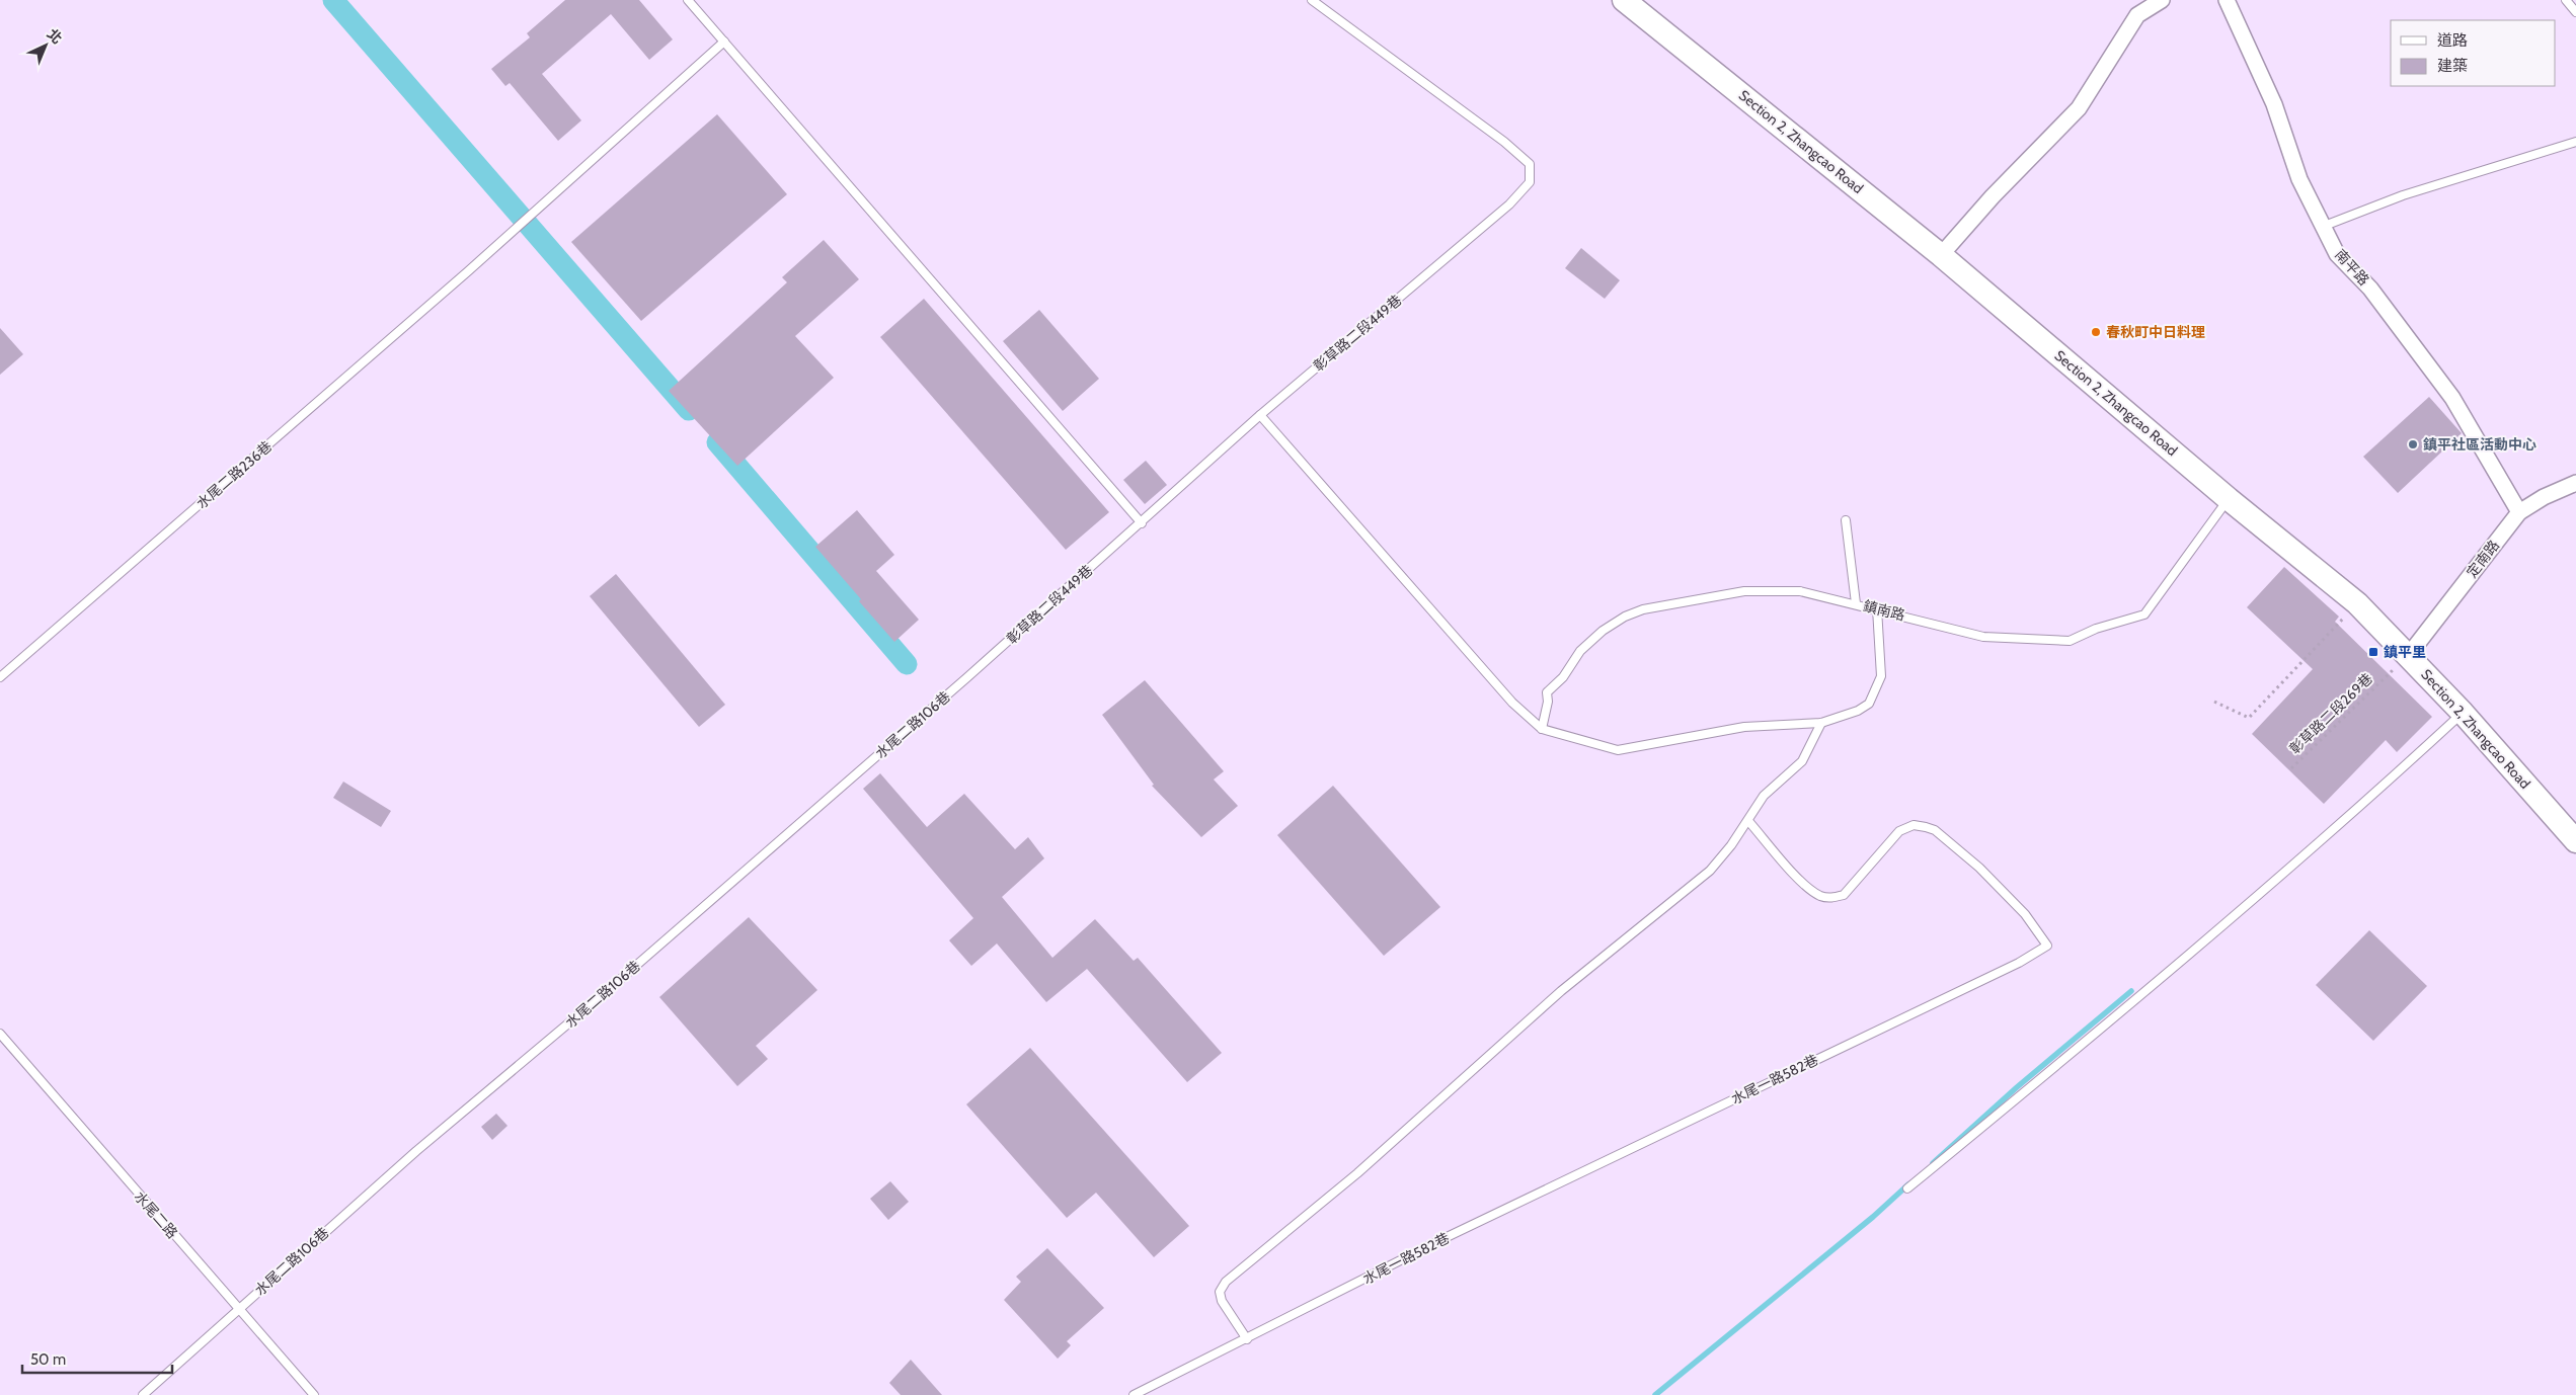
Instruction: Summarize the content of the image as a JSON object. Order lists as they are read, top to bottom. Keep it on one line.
{"streets":{"street":["Section 2, Zhangcao Road","南平路","定南路"],"lane":["彰草路二段449巷","水尾二路236巷","鎮南路","水尾二路106巷","水尾一路582巷","水尾二路"],"path":["彰草路二段269巷"]},"crossings":[["Section 2, Zhangcao Road","定南路"],["Section 2, Zhangcao Road","鎮南路"],["Section 2, Zhangcao Road","彰草路二段269巷"],["南平路","定南路"],["彰草路二段449巷","水尾二路106巷"],["定南路","彰草路二段269巷"],["水尾二路106巷","水尾二路"]],"places":{"other":["春秋町中日料理","鎮平社區活動中心"],"transit":["鎮平里"]},"legend":["道路","建築"],"scale_bar":"50 m","north":"top right"}
